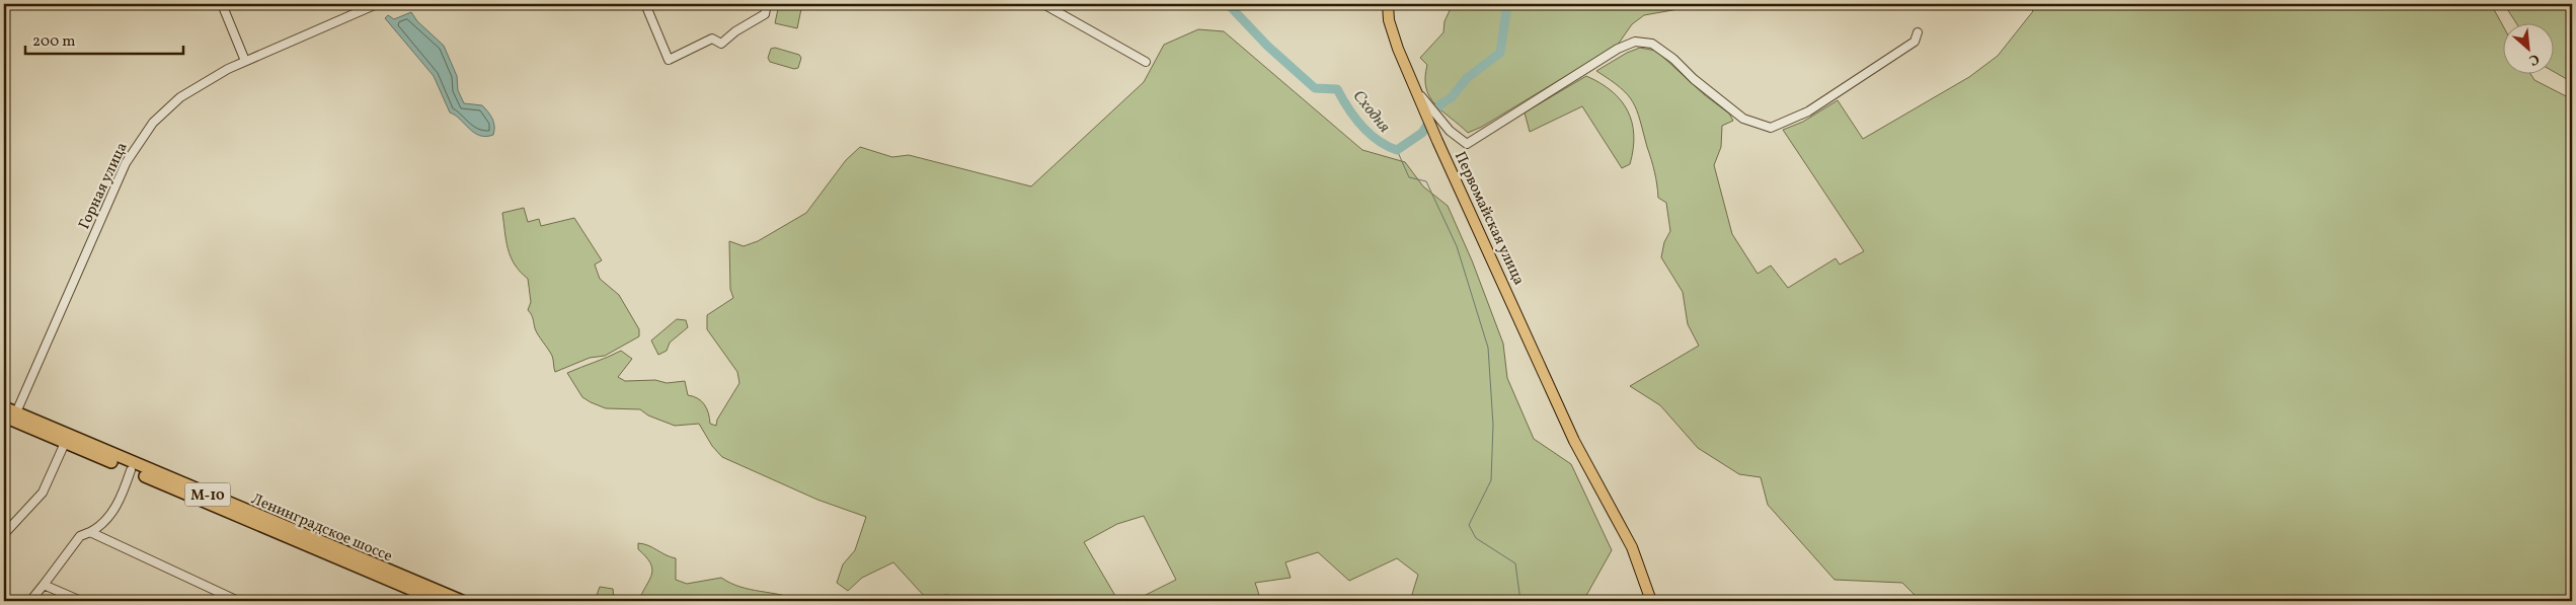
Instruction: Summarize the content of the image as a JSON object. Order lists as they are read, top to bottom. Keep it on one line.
{"streets":{"highway":["М-10","Ленинградское шоссе"],"main road":["Первомайская улица"],"street":["Горная улица"]},"crossings":[["Горная улица","Ленинградское шоссе"]],"water":["Сходня"],"scale_bar":"200 m","north":"bottom right"}
